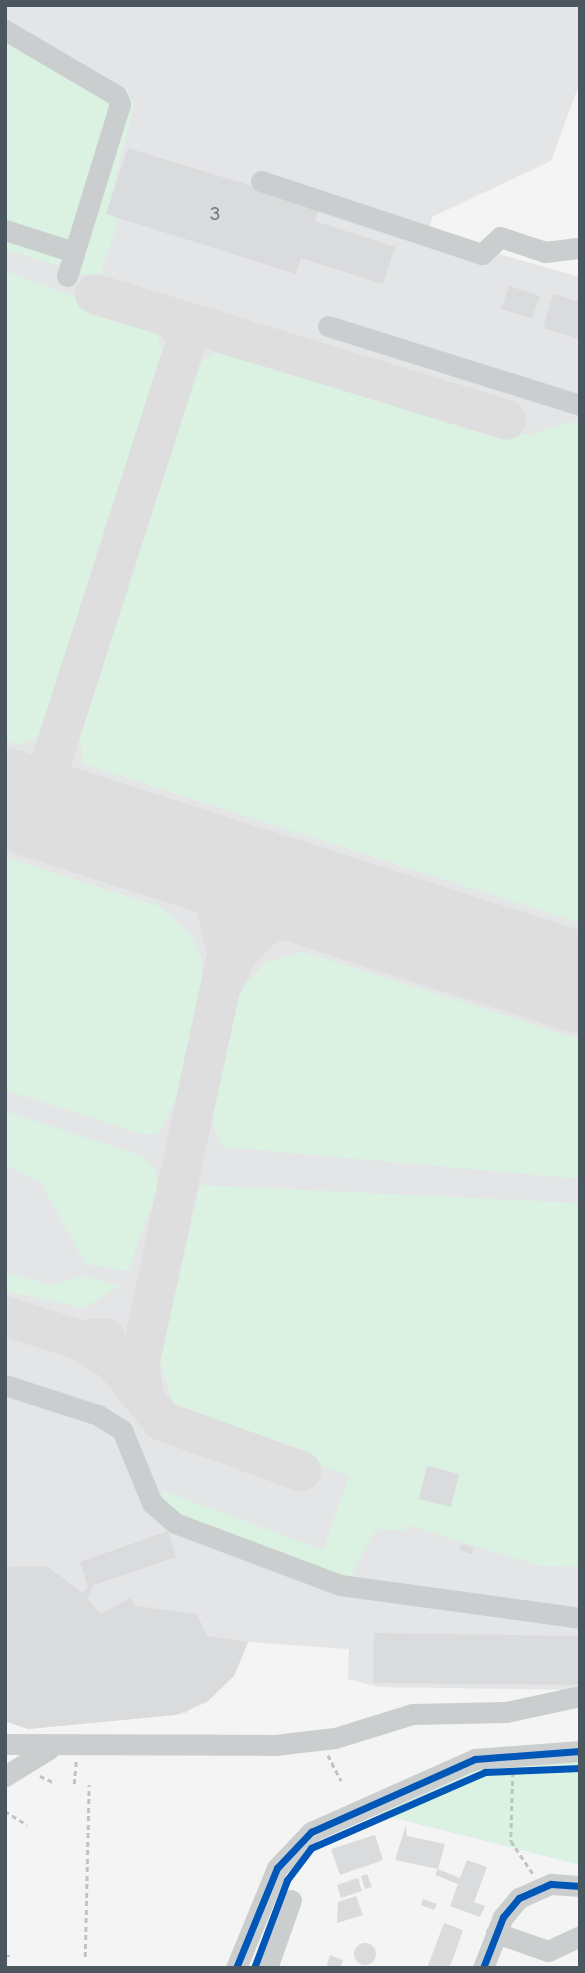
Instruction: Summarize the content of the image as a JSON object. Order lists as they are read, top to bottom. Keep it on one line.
{"house_numbers":["3"]}
